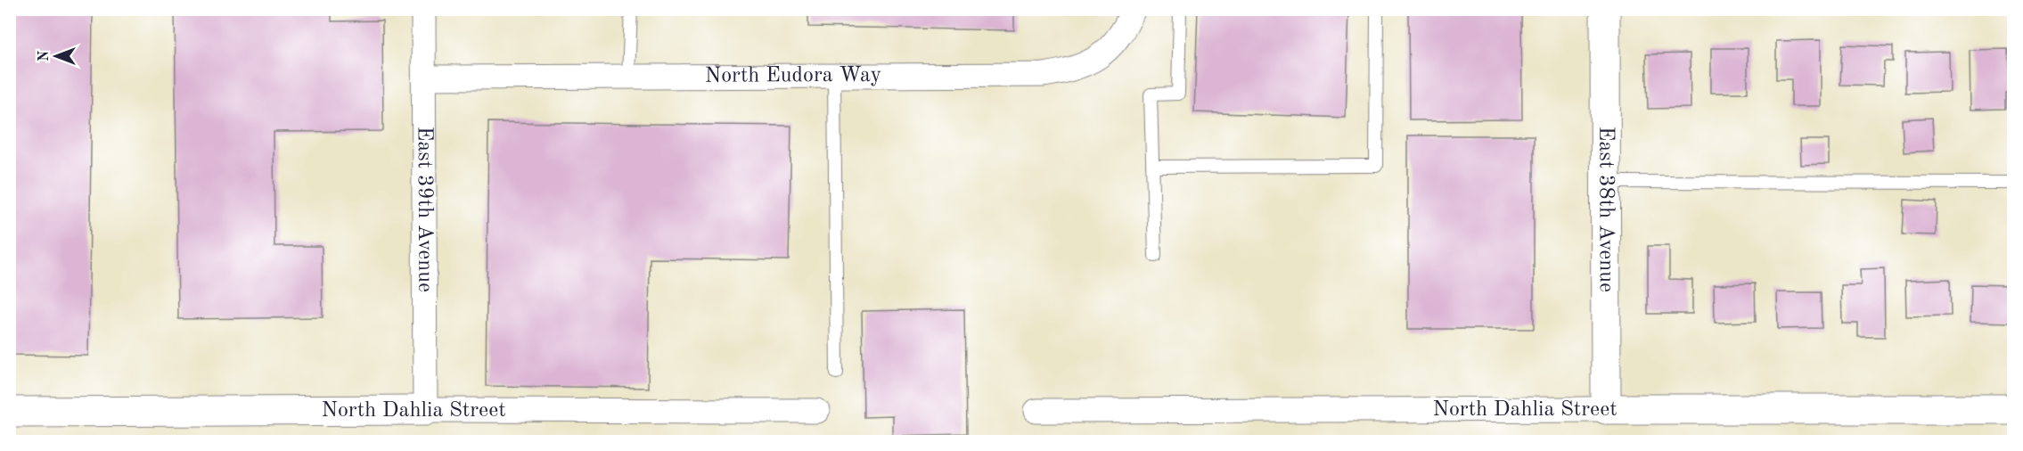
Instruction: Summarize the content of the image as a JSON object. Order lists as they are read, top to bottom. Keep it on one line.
{"streets":{"street":["North Eudora Way","East 39th Avenue","East 38th Avenue","North Dahlia Street"]},"crossings":[["North Eudora Way","East 39th Avenue"],["East 39th Avenue","North Dahlia Street"],["East 38th Avenue","North Dahlia Street"]],"north":"left"}
